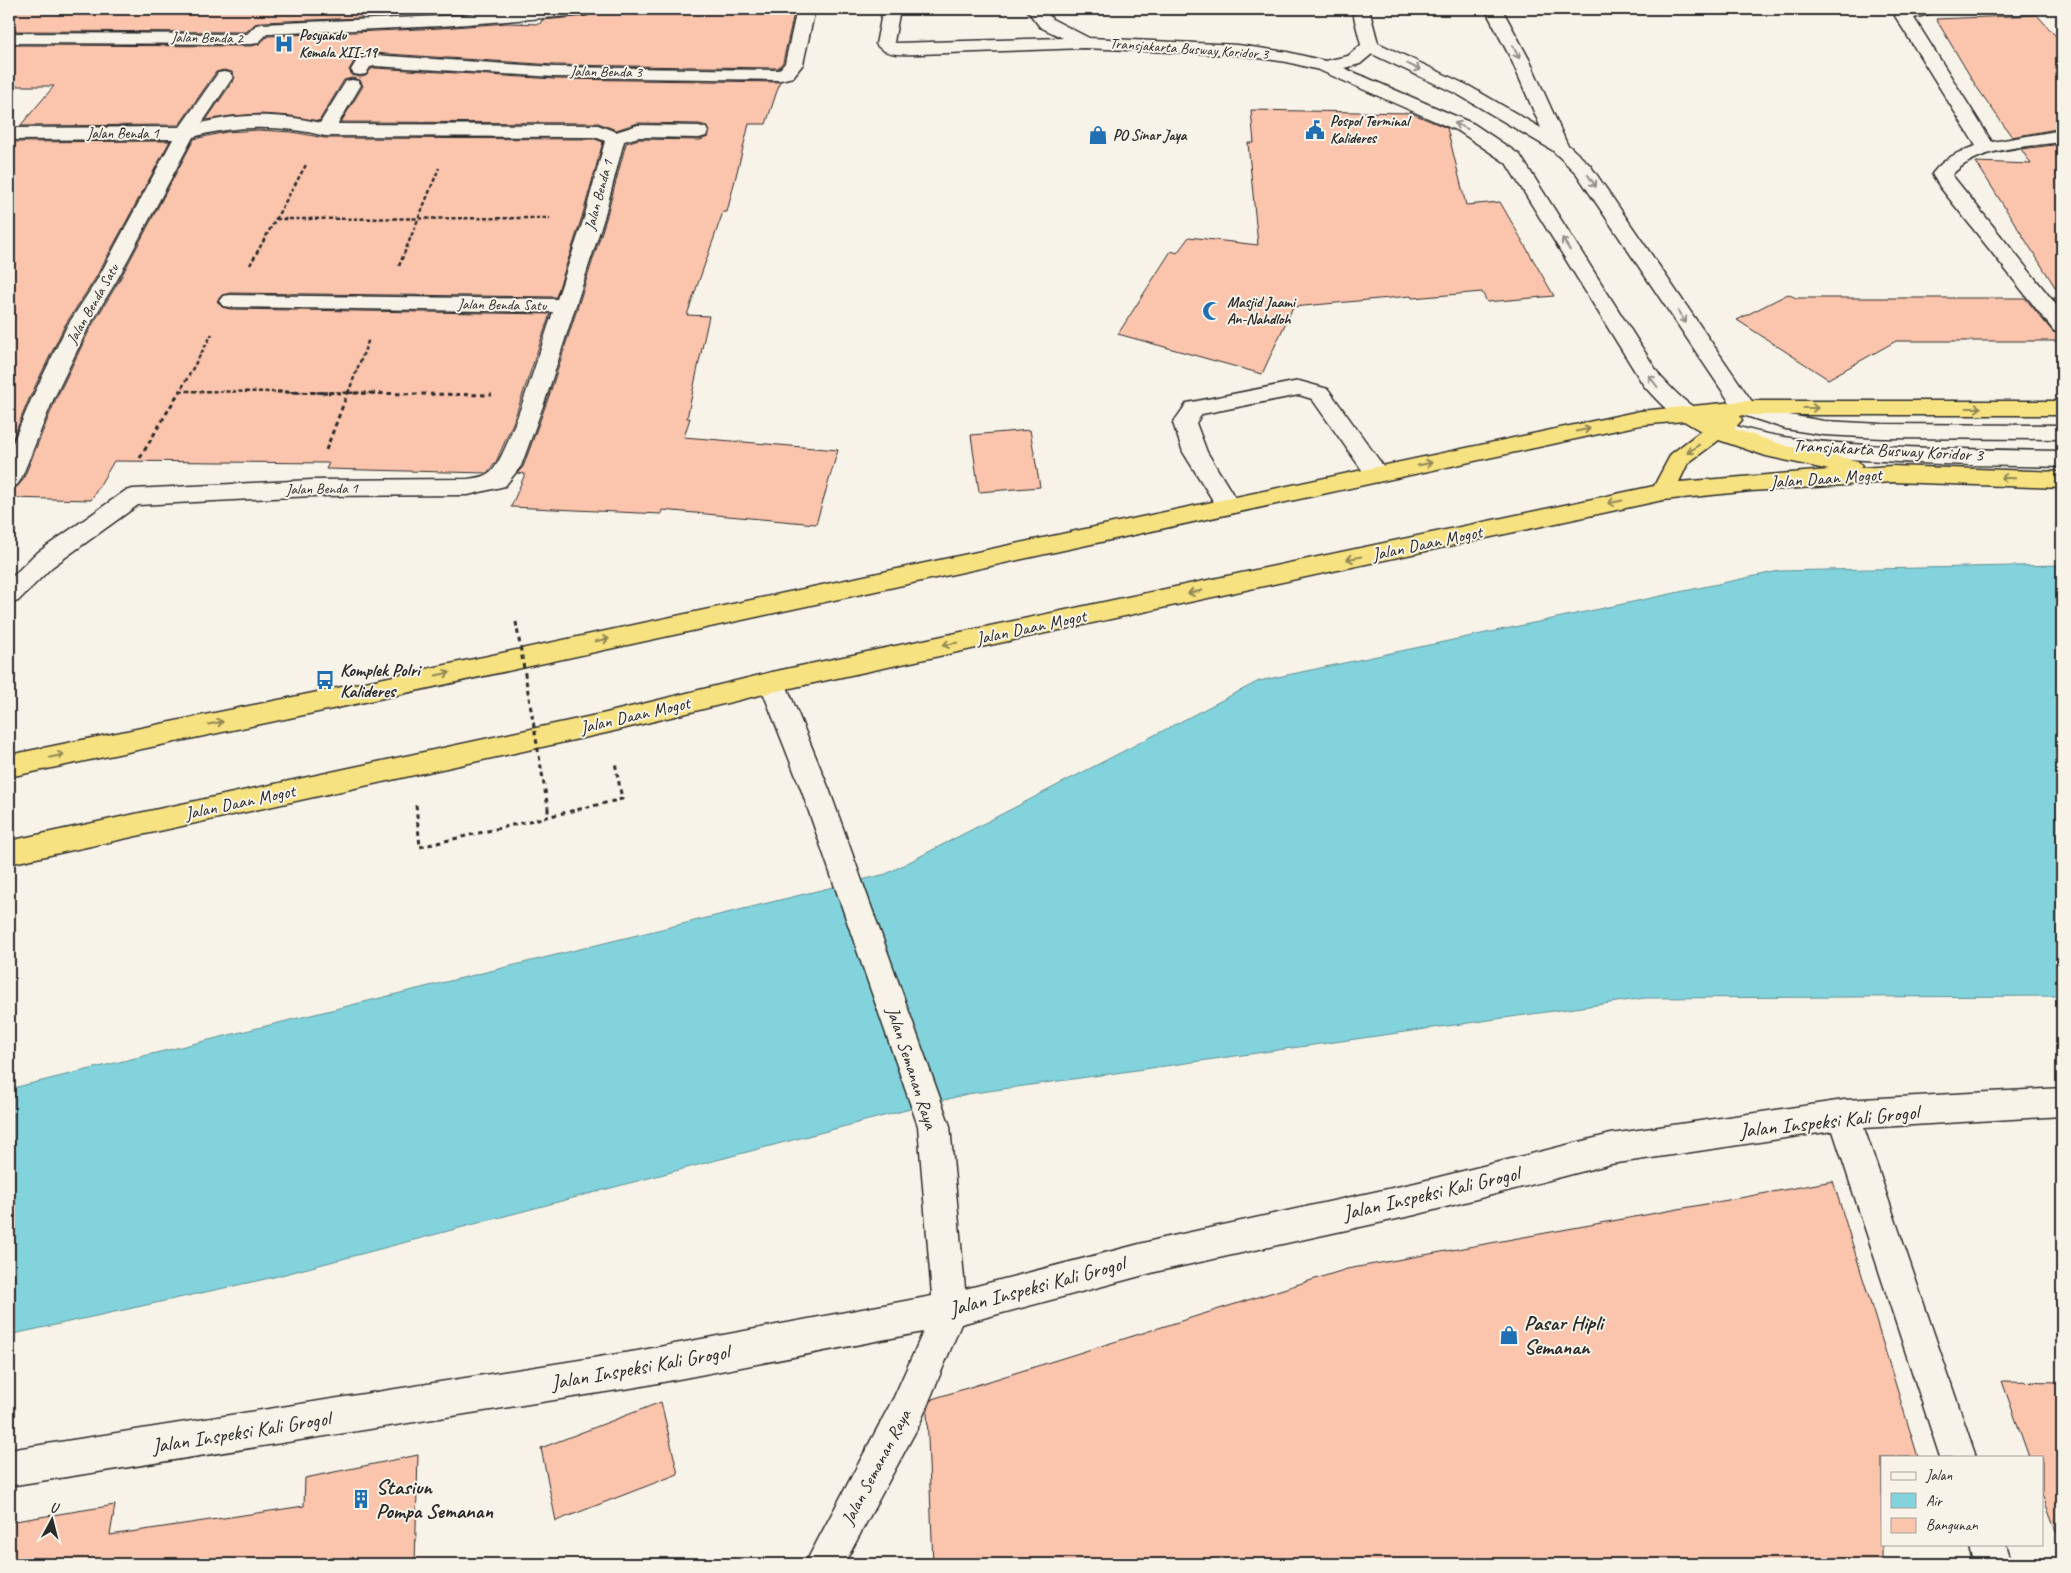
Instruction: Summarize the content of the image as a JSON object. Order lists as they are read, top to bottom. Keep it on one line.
{"streets":{"highway":["Jalan Daan Mogot"],"street":["Jalan Benda 2","Transjakarta Busway Koridor 3","Jalan Benda 3","Jalan Benda 1","Jalan Benda Satu","Jalan Semanan Raya","Jalan Inspeksi Kali Grogol"]},"crossings":[["Jalan Benda 3","Jalan Benda 1"],["Jalan Benda 1","Jalan Benda Satu"],["Jalan Daan Mogot","Jalan Semanan Raya"],["Jalan Semanan Raya","Jalan Inspeksi Kali Grogol"]],"places":{"hospital":["Posyandu Kemala XII-19"],"public building":["Pospol Terminal Kalideres"],"shop":["PO Sinar Jaya","Pasar Hipli Semanan"],"mosque":["Masjid Jaami An-Nahdloh"],"bus stop":["Komplek Polri Kalideres"],"building":["Stasiun Pompa Semanan"]},"legend":["Jalan","Air","Bangunan"],"north":"top"}
